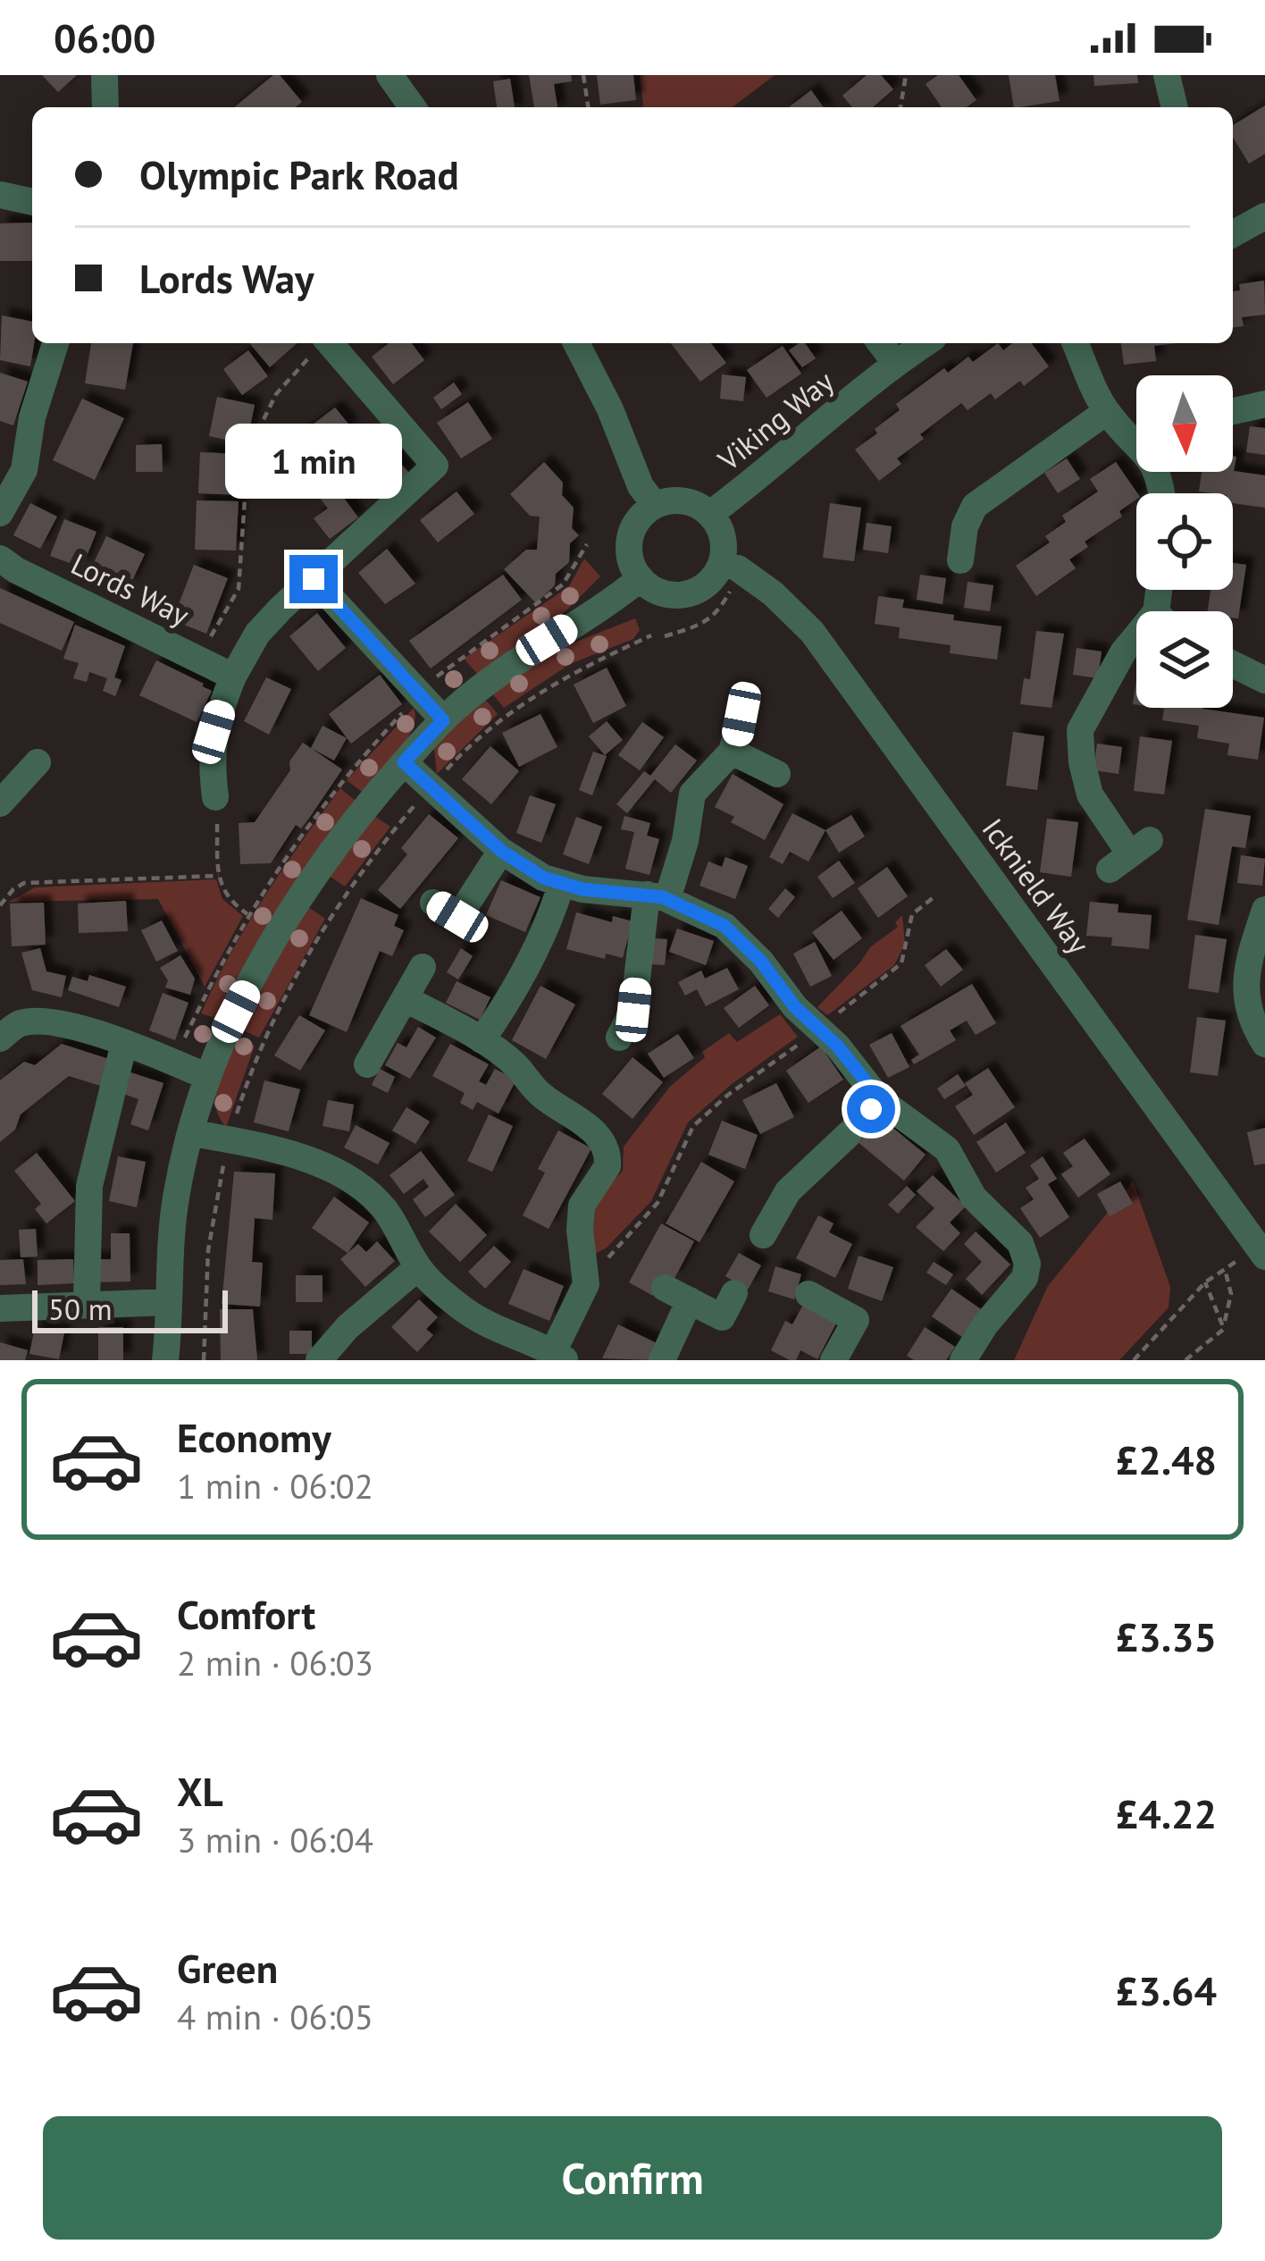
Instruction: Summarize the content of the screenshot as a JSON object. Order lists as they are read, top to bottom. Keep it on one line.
{"streets":{"street":["Viking Way","Lords Way","Icknield Way"]},"scale_bar":"50 m","north":"bottom","page":{"status":"06:00","banner":["Olympic Park Road","Lords Way"],"bubble":"1 min","scale":"50 m","list":[{"name":"Economy","note":"1 min · 06:02","value":"£2.48"},{"name":"Comfort","note":"2 min · 06:03","value":"£3.35"},{"name":"XL","note":"3 min · 06:04","value":"£4.22"},{"name":"Green","note":"4 min · 06:05","value":"£3.64"}],"buttons":"Confirm"}}
